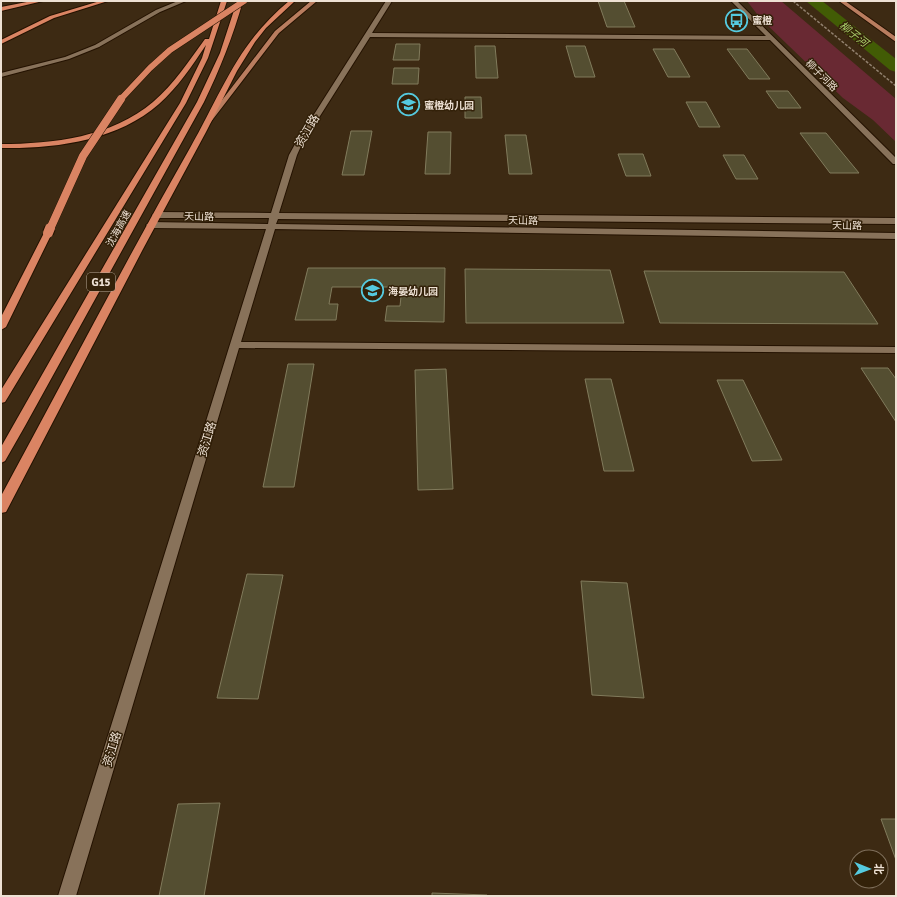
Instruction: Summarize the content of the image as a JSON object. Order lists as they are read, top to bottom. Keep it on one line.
{"streets":{"highway":["沈海高速","G15"],"street":["柳子河路","资江路","天山路"]},"crossings":[["资江路","天山路"]],"water":["柳子河"],"places":{"bus stop":["蜜橙"],"school or university":["蜜橙幼儿园","海晏幼儿园"]},"north":"right"}
